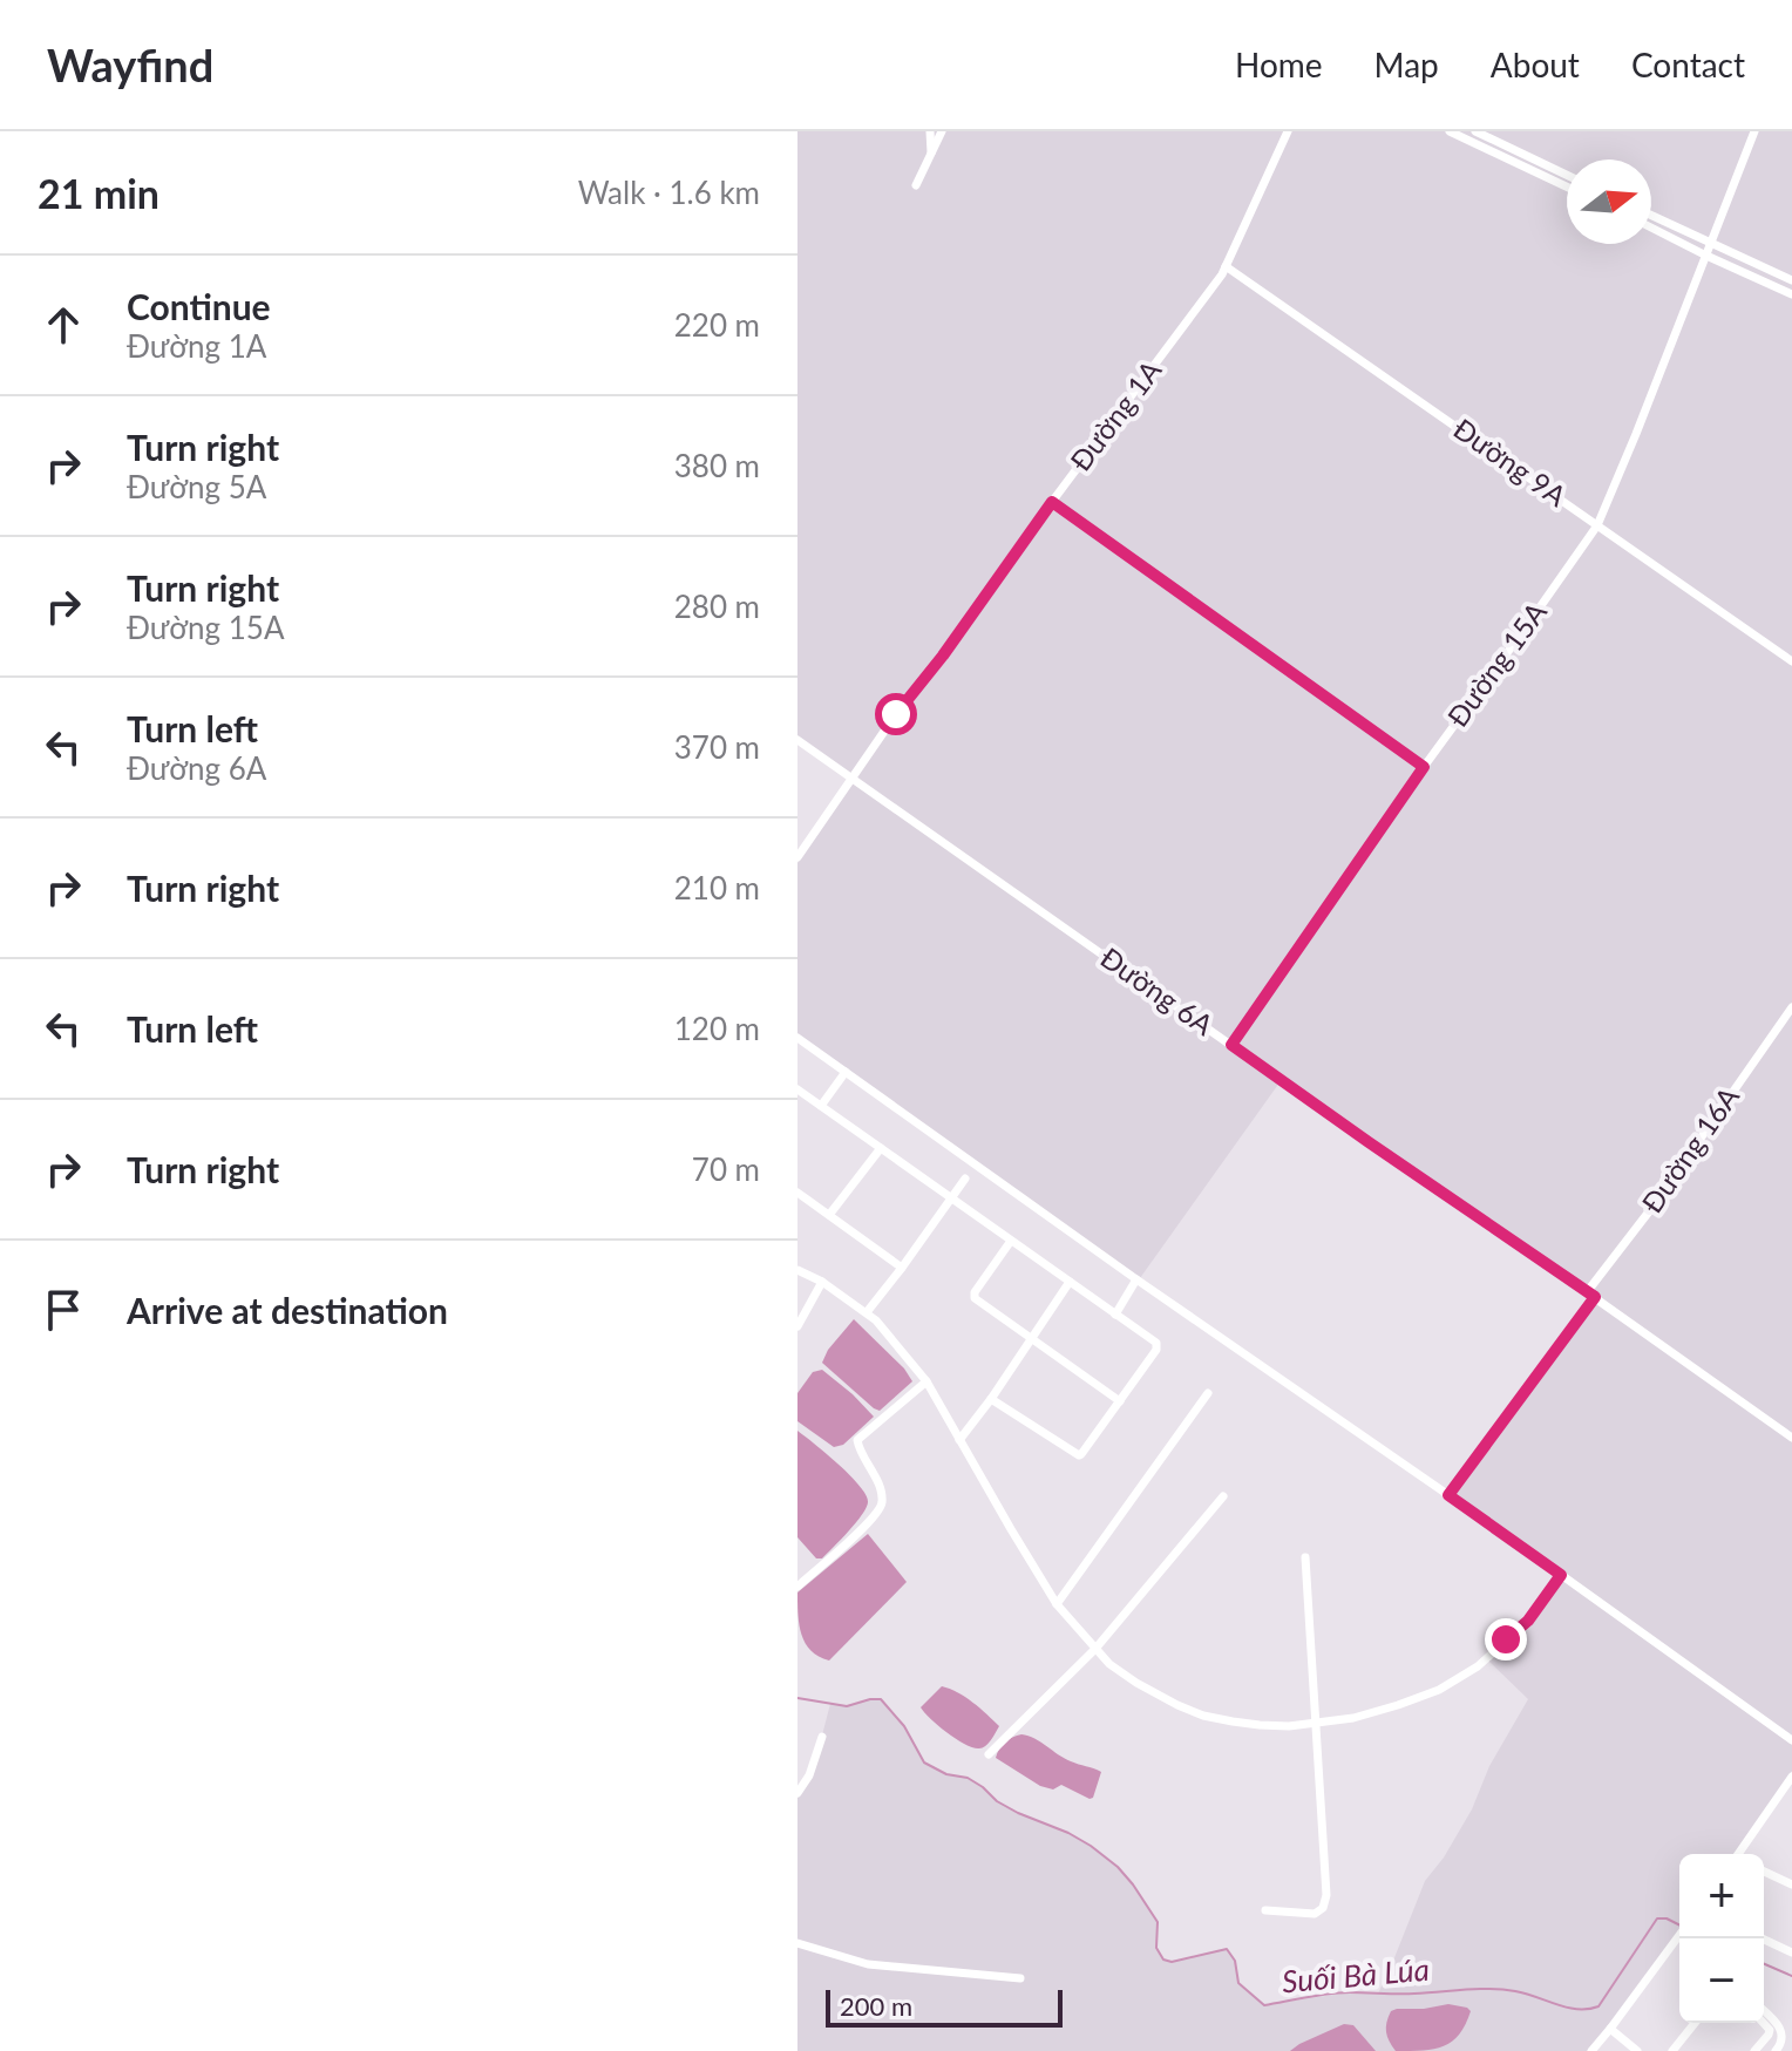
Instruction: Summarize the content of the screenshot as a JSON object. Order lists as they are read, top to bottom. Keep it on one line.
{"streets":{"street":["Đường 1A","Đường 9A","Đường 15A","Đường 6A","Đường 16A"]},"crossings":[["Đường 1A","Đường 9A"],["Đường 1A","Đường 6A"],["Đường 9A","Đường 15A"],["Đường 15A","Đường 6A"],["Đường 6A","Đường 16A"]],"water":["Suối Bà Lúa"],"scale_bar":"200 m","north":"right","page":{"header":"Wayfind","nav":["Home","Map","About","Contact"],"heading":["21 min","Walk · 1.6 km"],"list":[["Continue","Đường 1A","220 m"],["Turn right","Đường 5A","380 m"],["Turn right","Đường 15A","280 m"],["Turn left","Đường 6A","370 m"],["Turn right","210 m"],["Turn left","120 m"],["Turn right","70 m"],"Arrive at destination"],"map_buttons":["+","−"],"scale":"200 m"}}
